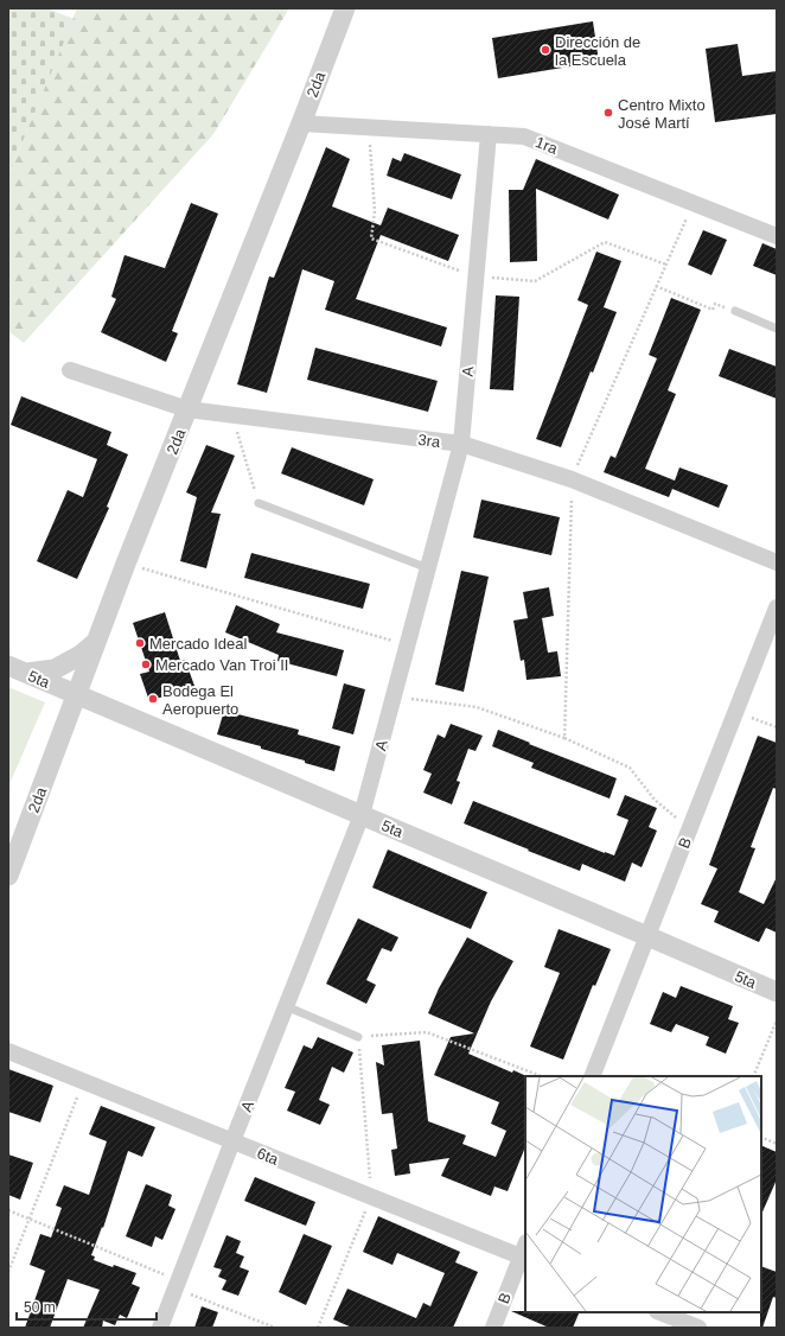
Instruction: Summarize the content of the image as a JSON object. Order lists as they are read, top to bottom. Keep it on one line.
{"streets":{"street":["2da","1ra","A","3ra","5ta","B","6ta"]},"crossings":[["2da","1ra"],["2da","3ra"],["2da","5ta"],["1ra","A"],["A","3ra"],["A","5ta"],["A","6ta"],["5ta","B"],["B","6ta"]],"places":["Dirección de la Escuela","Centro Mixto José Martí","Mercado Ideal","Mercado Van Troi II","Bodega El Aeropuerto"],"scale_bar":"50 m"}
